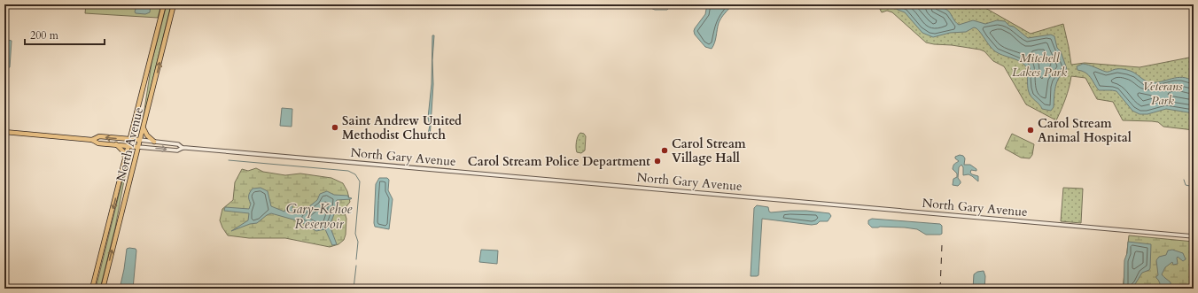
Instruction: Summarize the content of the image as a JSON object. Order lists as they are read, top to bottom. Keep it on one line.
{"streets":{"main road":["North Avenue","North Gary Avenue"]},"crossings":[["North Avenue","North Gary Avenue"]],"water":["Gary-Kehoe Reservoir"],"parks":["Mitchell Lakes Park","Veterans Park"],"places":["Saint Andrew United Methodist Church","Carol Stream Animal Hospital","Carol Stream Village Hall","Carol Stream Police Department"],"scale_bar":"200 m"}
